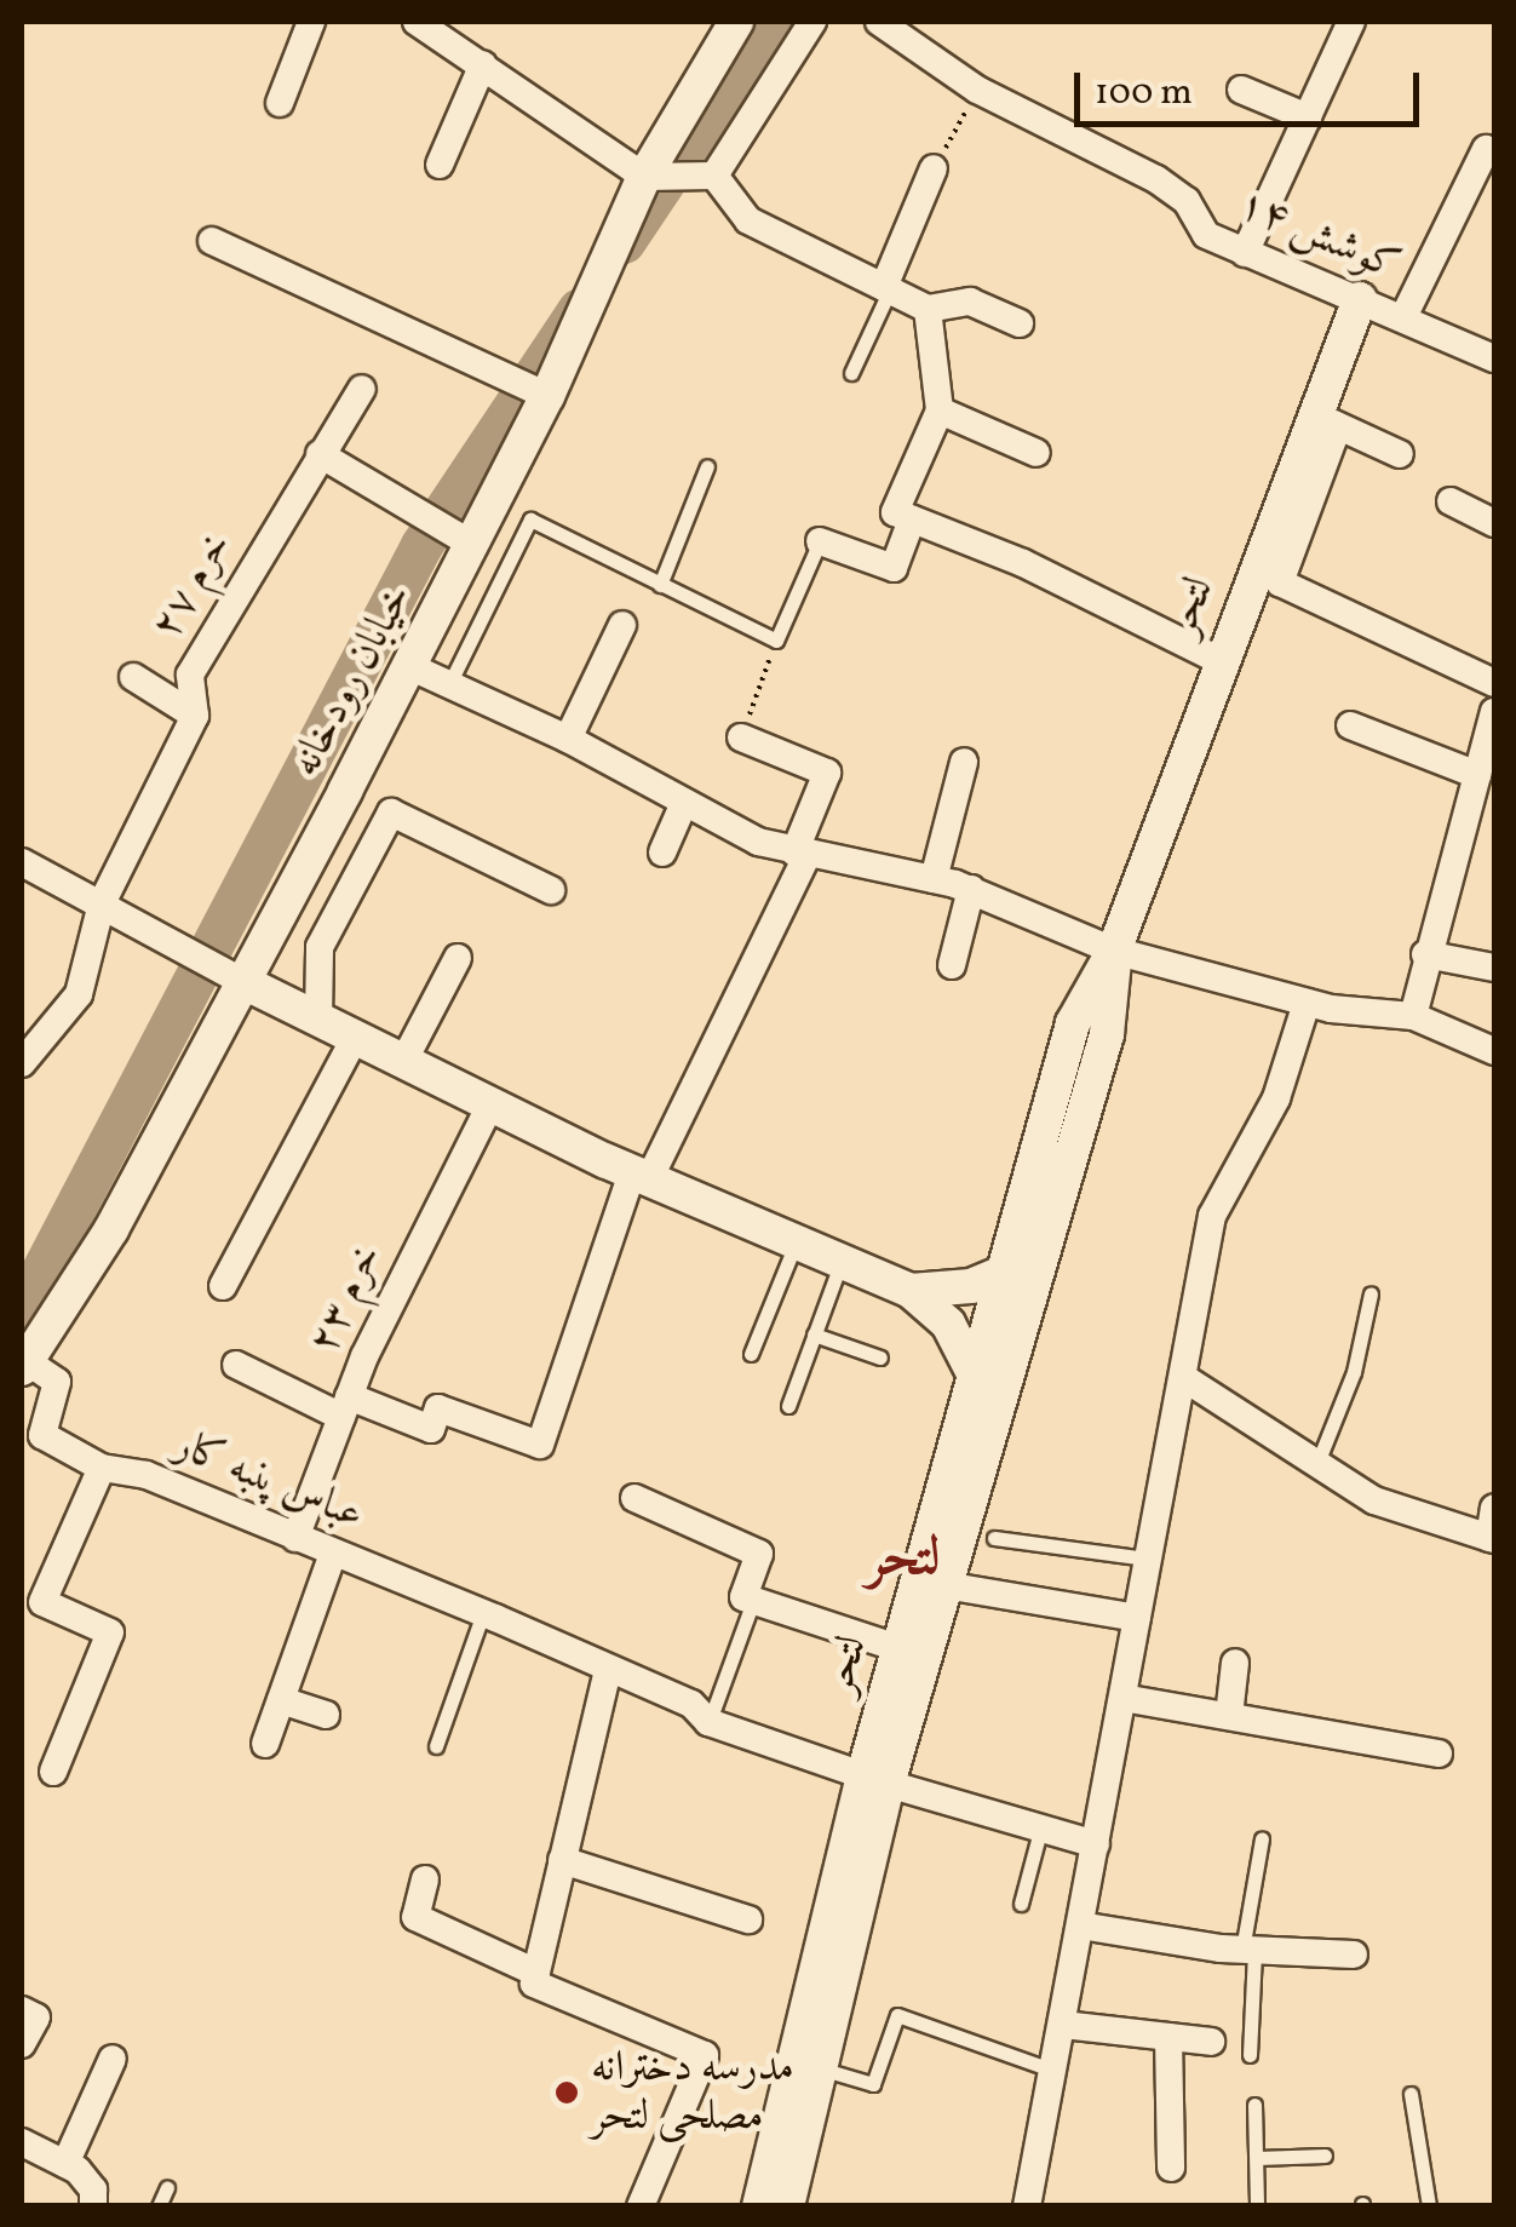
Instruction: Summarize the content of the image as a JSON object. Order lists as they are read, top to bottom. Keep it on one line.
{"streets":{"street":["کوشش ۱۴","خرم ۲۷","لتحر","خیابان رودخانه","خرم ۲۳","عباس پنبه کار"]},"crossings":[["کوشش ۱۴","لتحر"],["لتحر","عباس پنبه کار"],["خیابان رودخانه","عباس پنبه کار"],["خرم ۲۳","عباس پنبه کار"]],"districts":["لتحر"],"places":["مدرسه دخترانه مصلحی لتحر"],"scale_bar":"100 m"}
